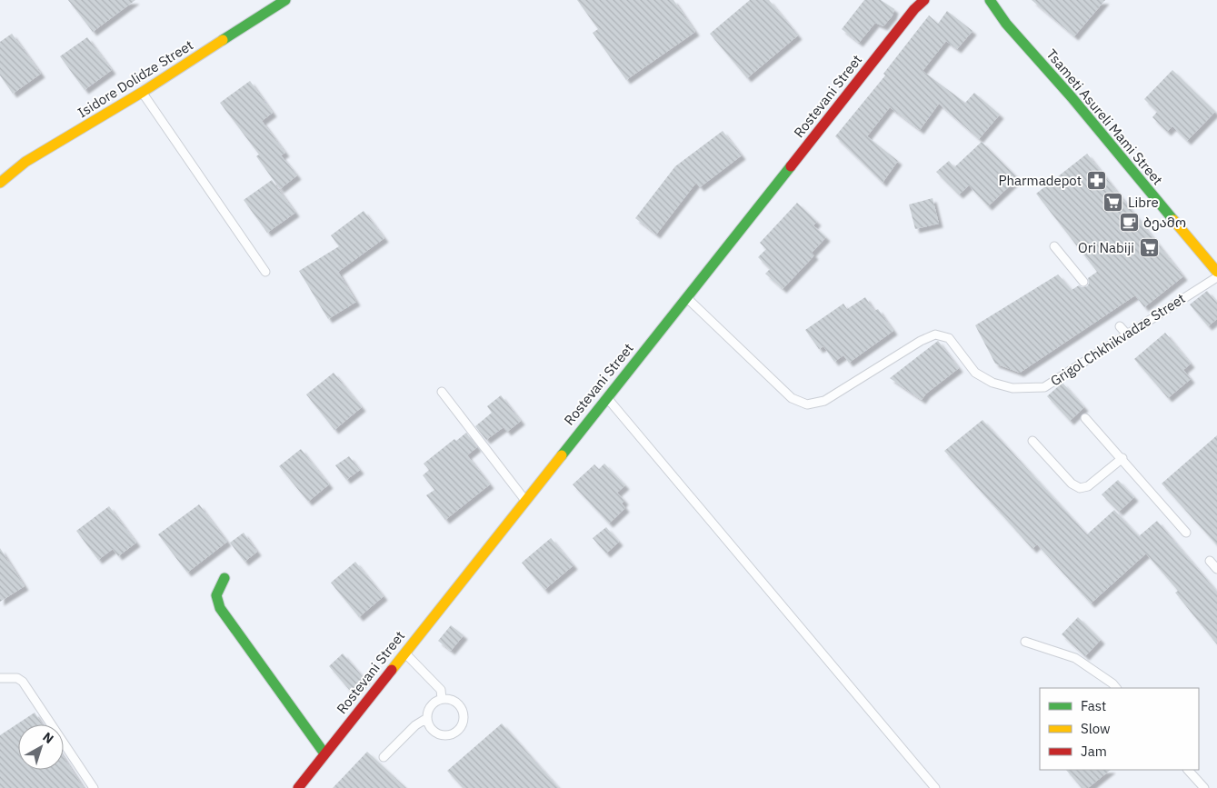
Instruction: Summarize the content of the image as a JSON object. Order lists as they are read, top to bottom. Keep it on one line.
{"streets":{"street":["Isidore Dolidze Street","Rostevani Street","Tsameti Asureli Mami Street"],"lane":["Grigol Chkhikvadze Street"]},"crossings":[["Rostevani Street","Grigol Chkhikvadze Street"]],"places":{"pharmacy":["Pharmadepot"],"supermarket":["Libre","Ori Nabiji"],"cafe":["ბეამო"]},"legend":["Fast","Slow","Jam"],"north":"top right"}
